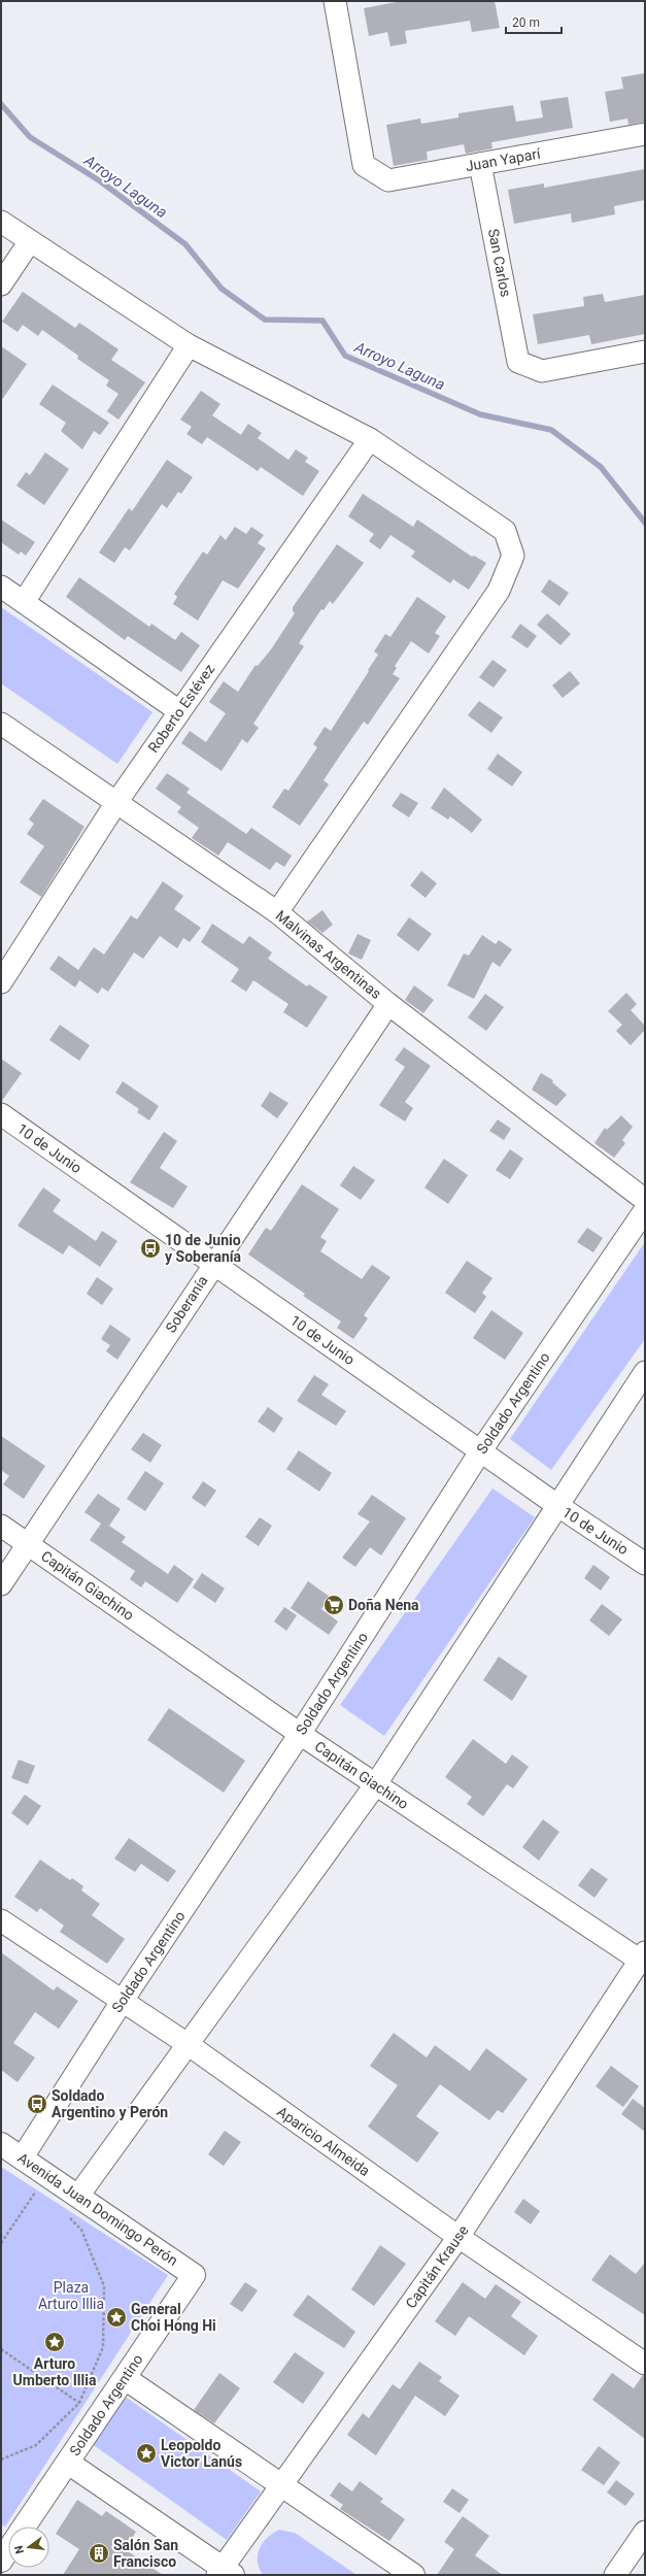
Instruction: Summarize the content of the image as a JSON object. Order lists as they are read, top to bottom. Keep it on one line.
{"streets":{"main road":["Soldado Argentino","Avenida Juan Domingo Perón"],"street":["Juan Yaparí","San Carlos","Roberto Estévez","Malvinas Argentinas","10 de Junio","Soberanía","Capitán Giachino","Aparicio Almeida","Capitán Krause"]},"crossings":[["Juan Yaparí","San Carlos"],["Roberto Estévez","Malvinas Argentinas"],["Malvinas Argentinas","Soberanía"],["10 de Junio","Soberanía"],["10 de Junio","Soldado Argentino"],["Soberanía","Capitán Giachino"],["Soldado Argentino","Capitán Giachino"],["Soldado Argentino","Aparicio Almeida"],["Soldado Argentino","Avenida Juan Domingo Perón"],["Capitán Giachino","Capitán Krause"],["Aparicio Almeida","Capitán Krause"]],"water":["Arroyo Laguna"],"parks":["Plaza Arturo Illia"],"places":{"bus stop":["10 de Junio y Soberanía","Soldado Argentino y Perón"],"supermarket":["Doña Nena"],"place":["General Choi Hong Hi","Arturo Umberto Illia","Leopoldo Victor Lanús"],"building":["Salón San Francisco"]},"scale_bar":"20 m","north":"left"}
